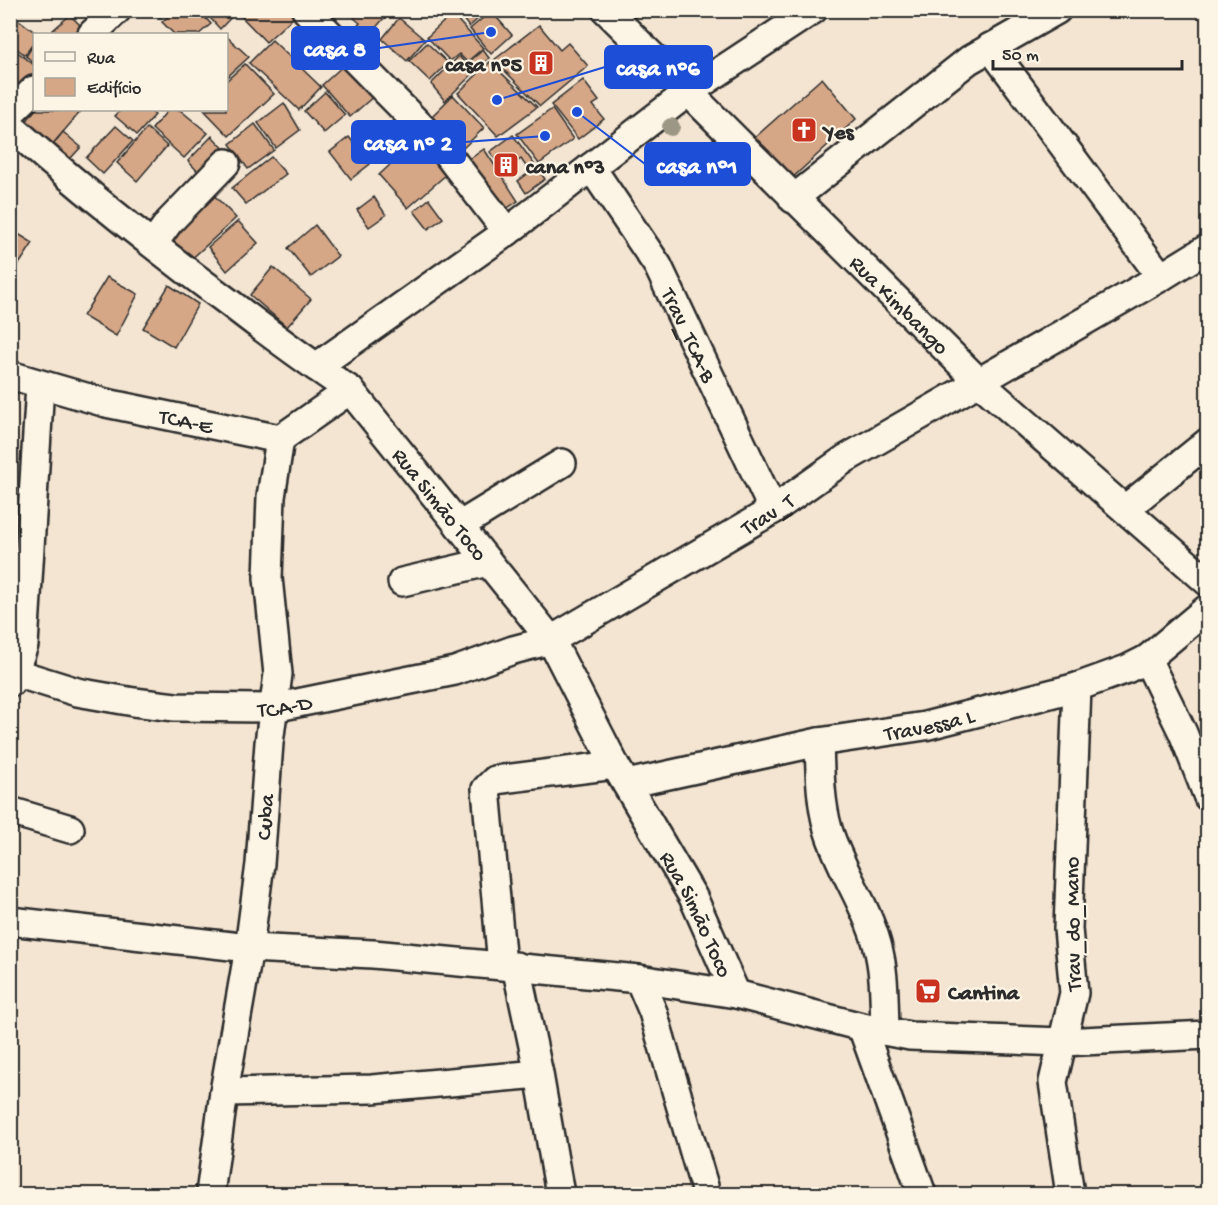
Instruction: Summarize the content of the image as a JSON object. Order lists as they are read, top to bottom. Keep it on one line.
{"streets":{"street":["Rua Kimbango","Trav_TCA-B","TCA-E","Rua Simão Toco","Trav_T","TCA-D","Travessa L","Cuba","Trav_do_Mano"]},"crossings":[["Rua Kimbango","Trav_T"],["Trav_TCA-B","Trav_T"],["TCA-E","Cuba"],["Rua Simão Toco","Trav_T"],["Rua Simão Toco","TCA-D"],["Rua Simão Toco","Travessa L"],["Trav_T","TCA-D"],["TCA-D","Cuba"],["Travessa L","Trav_do_Mano"]],"places":{"other":["casa 8","casa nº6","casa nº1","casa nº 2"],"building":["casa nº5","cana nº3"],"church":["Yes"],"supermarket":["Cantina"]},"legend":["Rua","Edifício"],"scale_bar":"50 m"}
